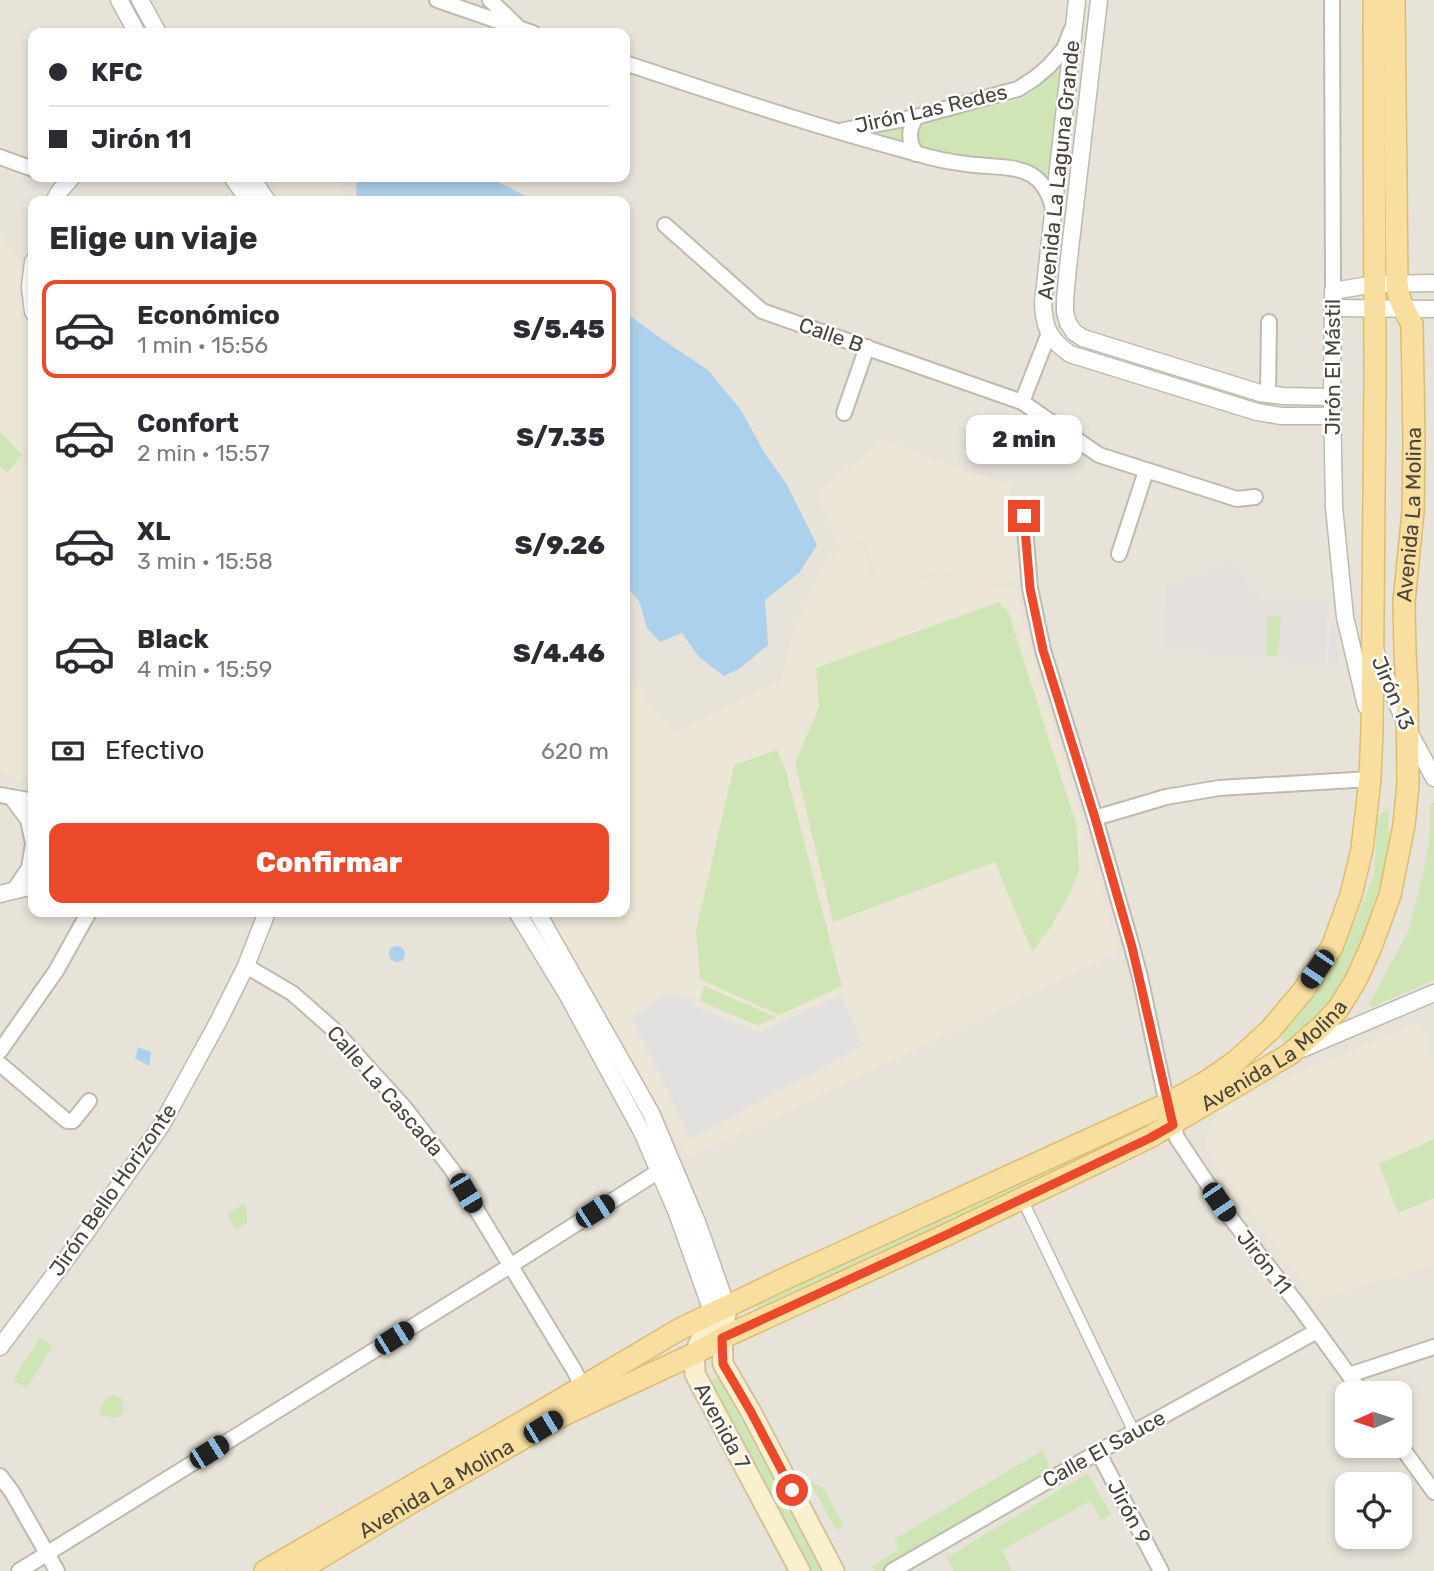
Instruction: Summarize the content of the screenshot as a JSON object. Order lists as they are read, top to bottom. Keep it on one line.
{"streets":{"main road":["Avenida La Molina","Avenida 7"],"street":["Jirón Las Redes","Avenida La Laguna Grande","Calle B","Jirón El Mástil","Jirón 13","Calle La Cascada","Jirón Bello Horizonte","Jirón 11","Calle El Sauce","Jirón 9"]},"crossings":[["Jirón Las Redes","Avenida La Laguna Grande"],["Avenida La Laguna Grande","Jirón El Mástil"],["Jirón El Mástil","Avenida La Molina"],["Avenida La Molina","Jirón 13"],["Avenida La Molina","Calle La Cascada"],["Avenida La Molina","Jirón 11"],["Avenida La Molina","Avenida 7"],["Calle La Cascada","Jirón Bello Horizonte"],["Jirón 11","Calle El Sauce"],["Calle El Sauce","Jirón 9"]],"north":"left","page":{"banner":["KFC","Jirón 11"],"heading":"Elige un viaje","list":[{"name":"Económico","note":"1 min · 15:56","value":"S/5.45"},{"name":"Confort","note":"2 min · 15:57","value":"S/7.35"},{"name":"XL","note":"3 min · 15:58","value":"S/9.26"},{"name":"Black","note":"4 min · 15:59","value":"S/4.46"}],"bubble":"2 min","pay":["Efectivo","620 m"],"buttons":"Confirmar"}}
